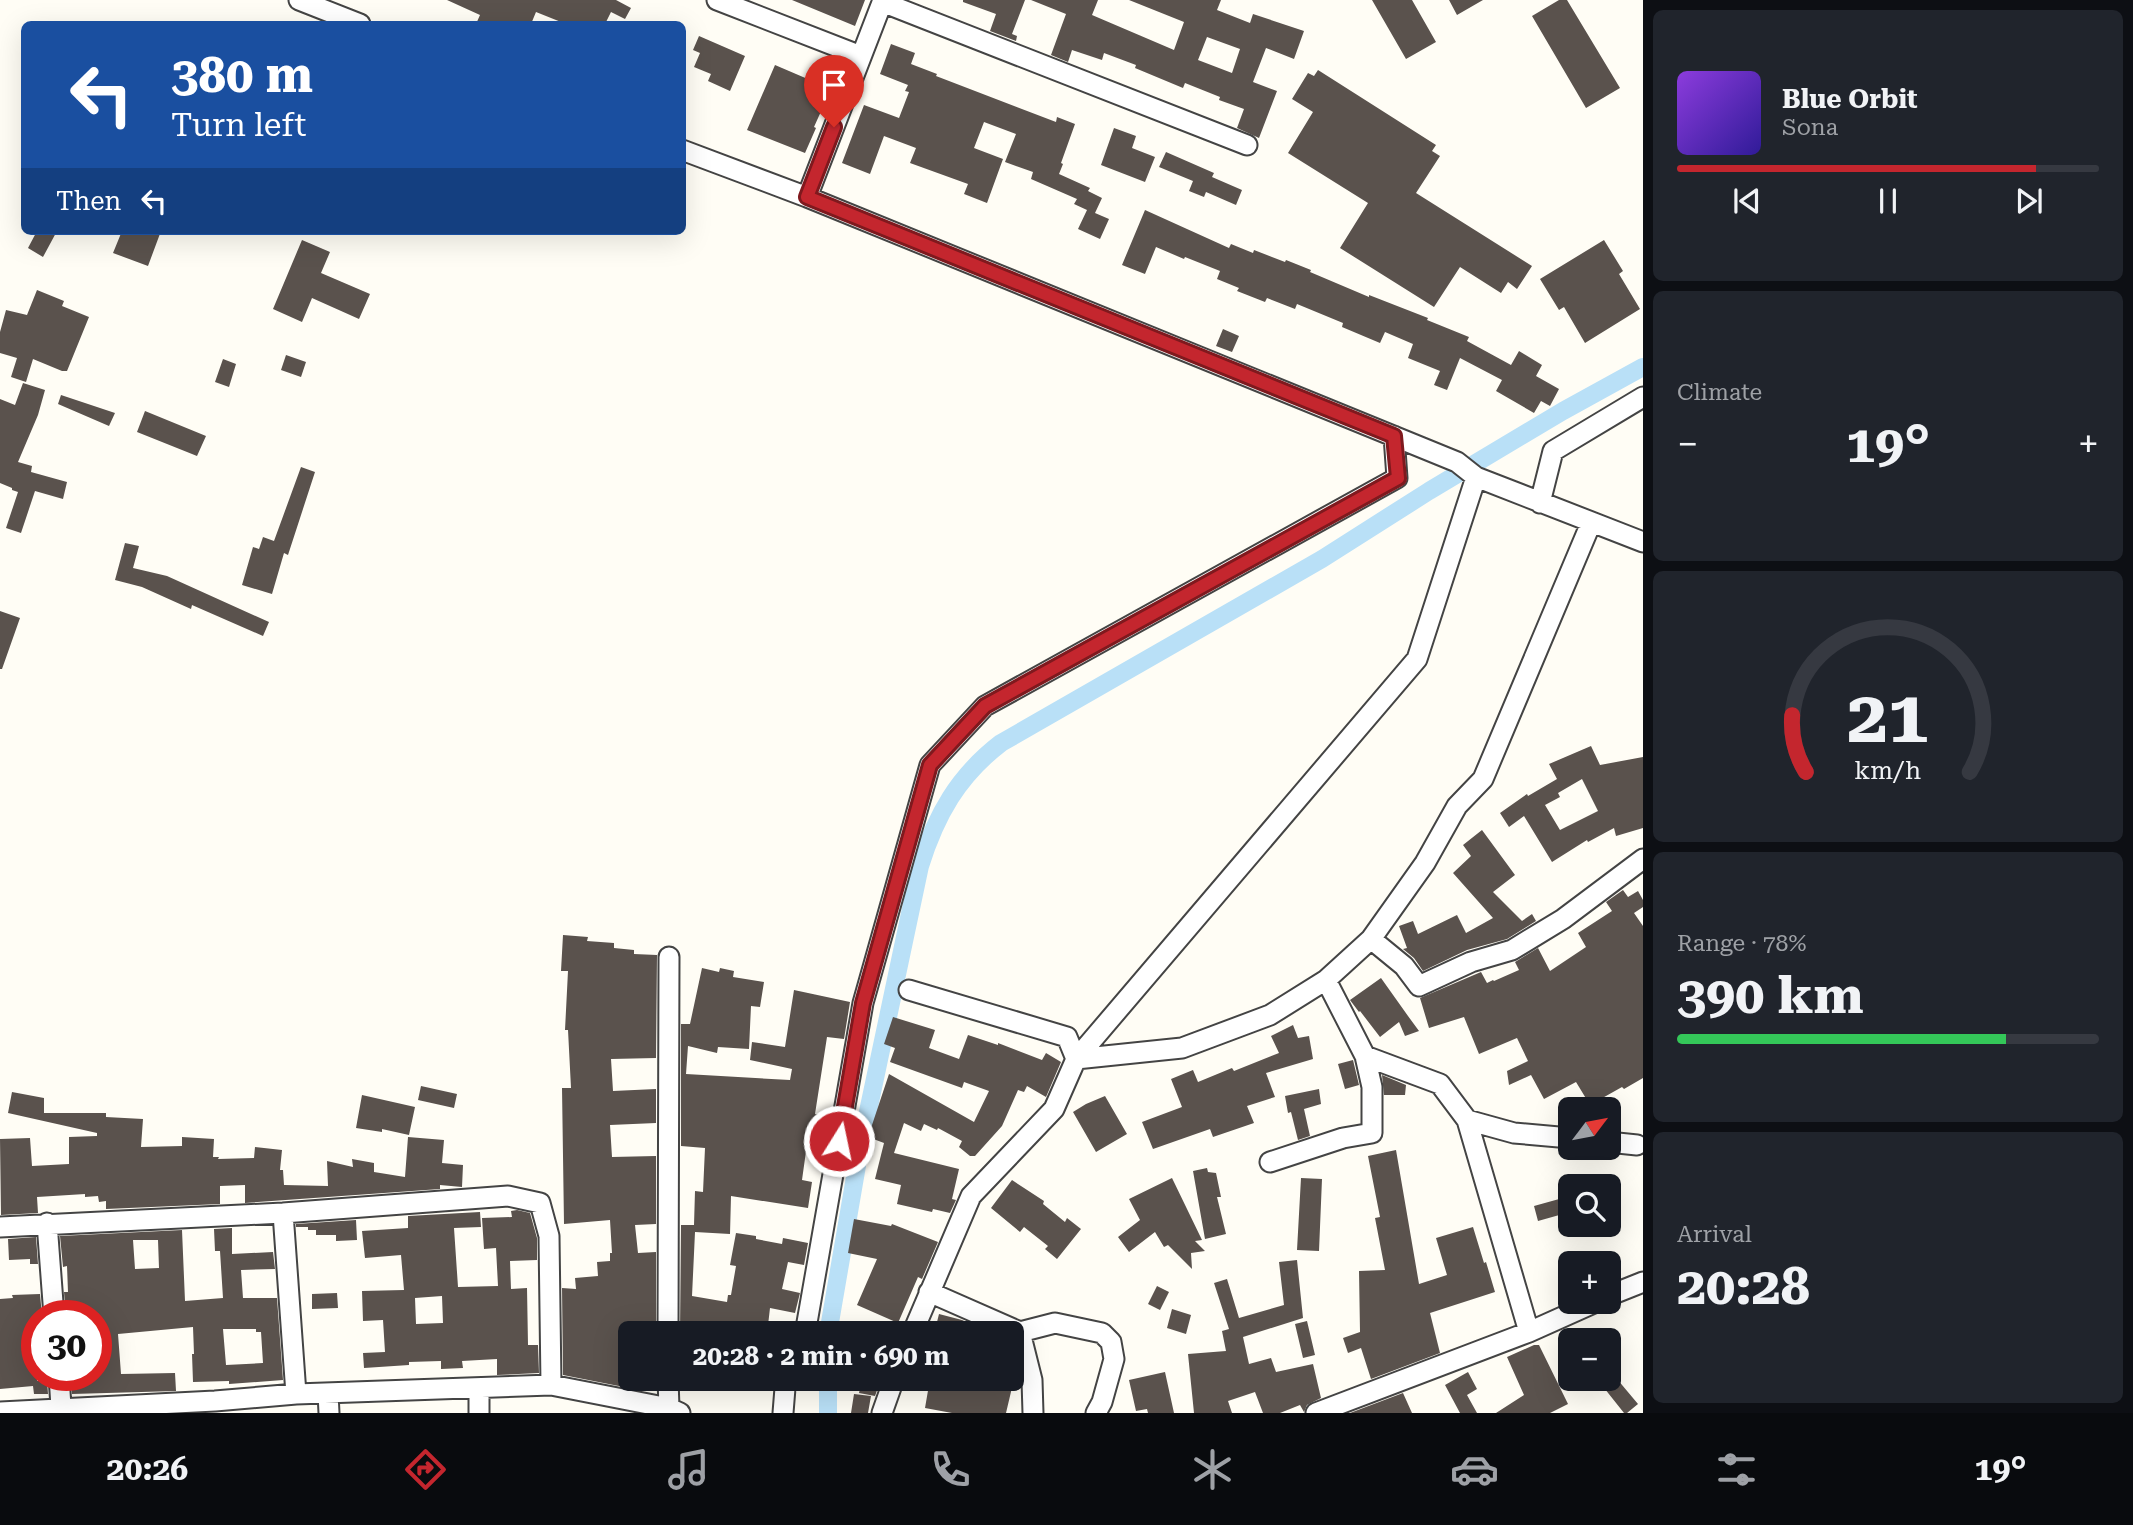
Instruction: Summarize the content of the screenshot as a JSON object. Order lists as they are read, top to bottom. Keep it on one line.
{"north":"top right","page":{"turn":["380 m","Turn left"],"song":["Blue Orbit","Sona"],"then":"Then","tile":["Climate",["Range · 78%","390 km"],["Arrival","20:28"]],"heat":["−","19°","+"],"map_buttons":["+","−"],"limit":"30","trip":"20:28 · 2 min · 690 m","tabs":["20:26","19°"],"gauge":["21","km/h"]}}
